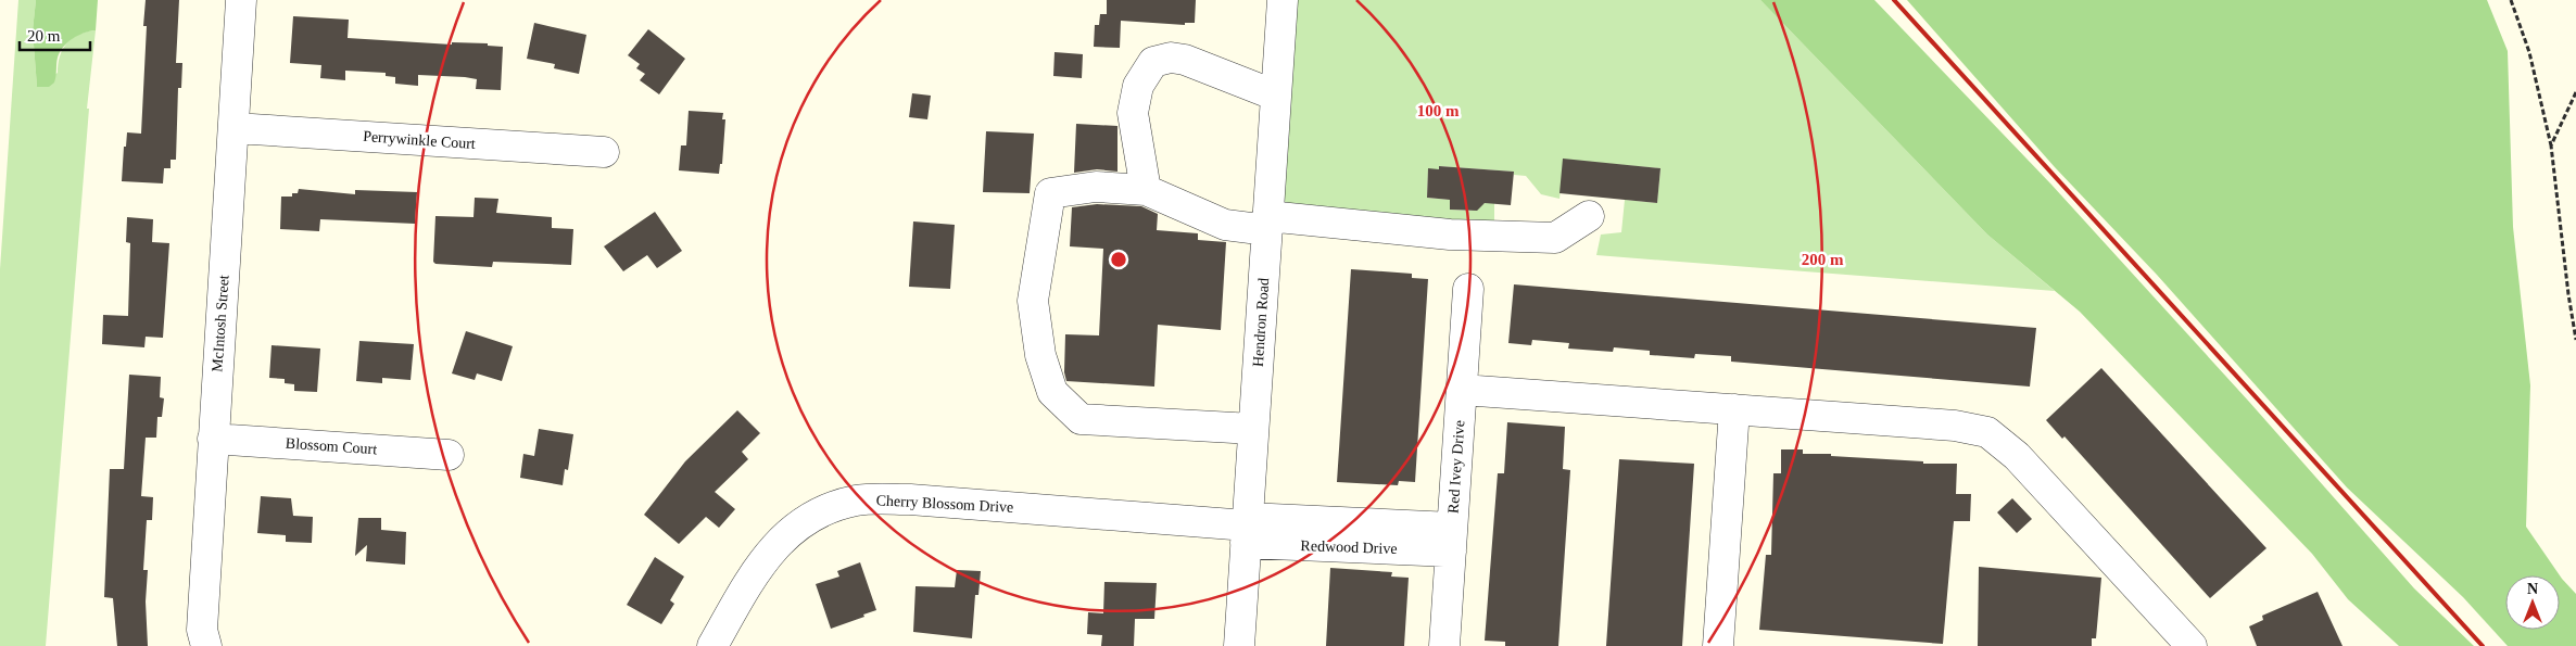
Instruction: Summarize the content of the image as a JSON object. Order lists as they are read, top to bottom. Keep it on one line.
{"streets":{"street":["Perrywinkle Court","Hendron Road","McIntosh Street","Blossom Court","Red Ivey Drive","Cherry Blossom Drive","Redwood Drive"]},"crossings":[["Perrywinkle Court","McIntosh Street"],["Hendron Road","Cherry Blossom Drive"],["Hendron Road","Redwood Drive"],["McIntosh Street","Blossom Court"],["Red Ivey Drive","Redwood Drive"],["Cherry Blossom Drive","Redwood Drive"]],"scale_bar":"20 m","north":"top","rings":["100 m","200 m"]}
